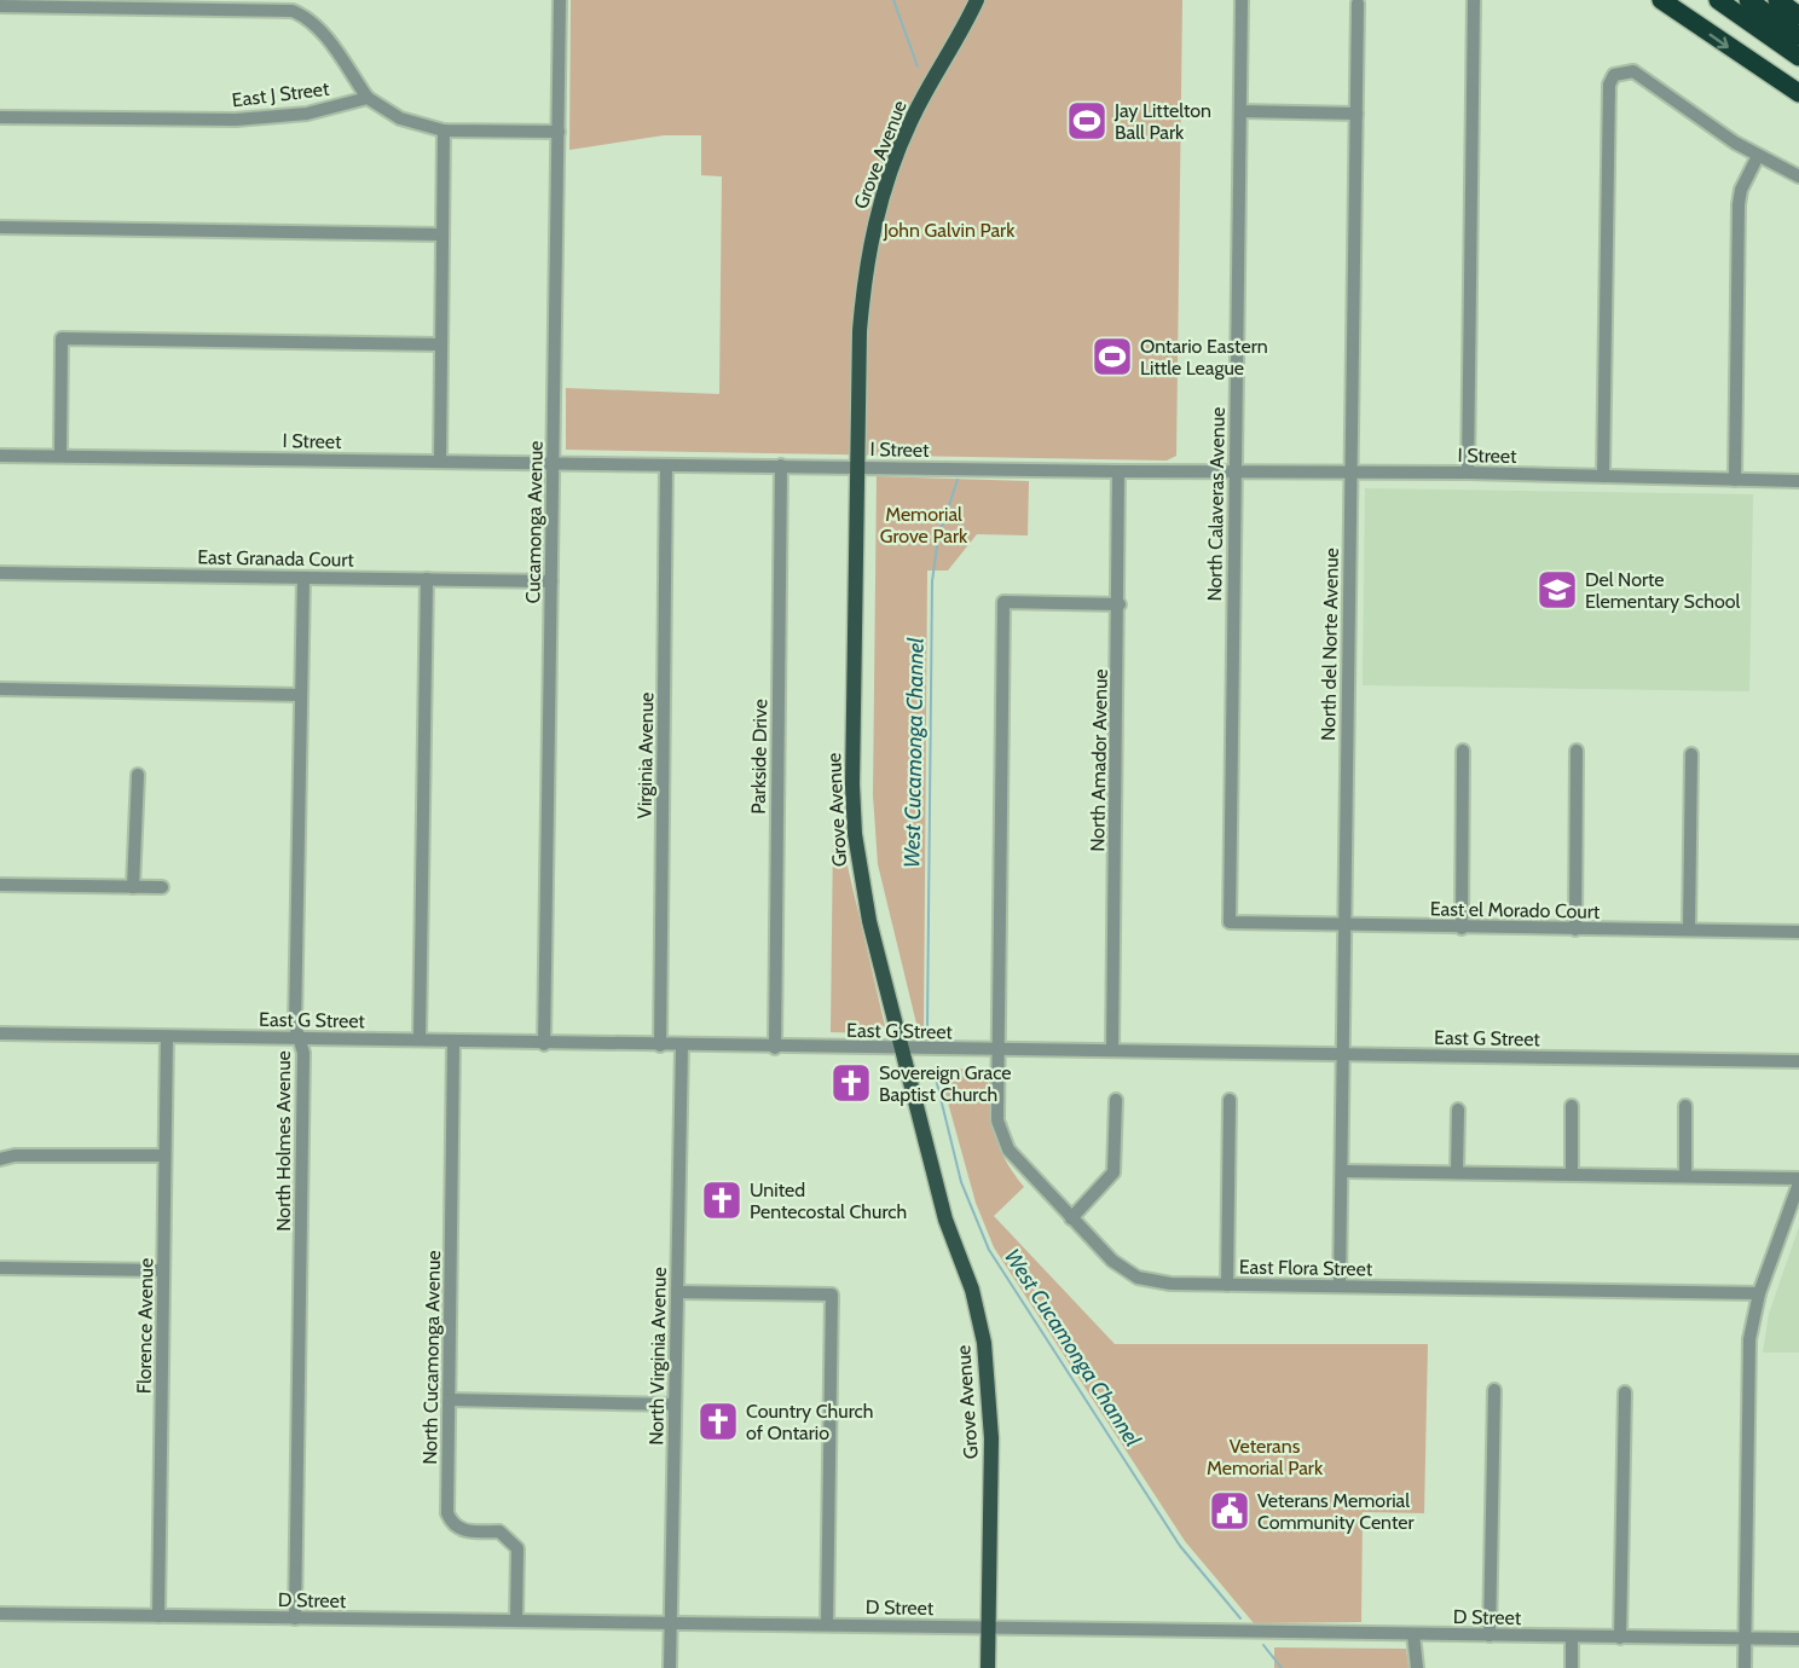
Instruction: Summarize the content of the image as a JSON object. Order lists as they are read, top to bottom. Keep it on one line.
{"streets":{"main road":["Grove Avenue"],"street":["East J Street","I Street","North Calaveras Avenue","Cucamonga Avenue","East Granada Court","North del Norte Avenue","Virginia Avenue","Parkside Drive","North Amador Avenue","East el Morado Court","East G Street","North Holmes Avenue","East Flora Street","Florence Avenue","North Virginia Avenue","North Cucamonga Avenue","D Street"]},"crossings":[["Grove Avenue","I Street"],["Grove Avenue","East G Street"],["Grove Avenue","D Street"],["I Street","North Calaveras Avenue"],["I Street","Cucamonga Avenue"],["I Street","North del Norte Avenue"],["I Street","Virginia Avenue"],["I Street","Parkside Drive"],["I Street","North Amador Avenue"],["North Calaveras Avenue","East el Morado Court"],["Cucamonga Avenue","East Granada Court"],["Cucamonga Avenue","East G Street"],["East Granada Court","North Holmes Avenue"],["North del Norte Avenue","East el Morado Court"],["North del Norte Avenue","East G Street"],["North del Norte Avenue","East Flora Street"],["Virginia Avenue","East G Street"],["Parkside Drive","East G Street"],["North Amador Avenue","East G Street"],["North Amador Avenue","East Flora Street"],["East G Street","North Holmes Avenue"],["East G Street","East Flora Street"],["East G Street","Florence Avenue"],["East G Street","North Virginia Avenue"],["East G Street","North Cucamonga Avenue"],["North Holmes Avenue","D Street"],["Florence Avenue","D Street"],["North Virginia Avenue","D Street"],["North Cucamonga Avenue","D Street"]],"water":["West Cucamonga Channel"],"parks":["John Galvin Park","Memorial Grove Park","Veterans Memorial Park"],"places":{"sports":["Jay Littelton Ball Park","Ontario Eastern Little League"],"school or university":["Del Norte Elementary School"],"church":["Sovereign Grace Baptist Church","United Pentecostal Church","Country Church of Ontario"],"public building":["Veterans Memorial Community Center"]}}
